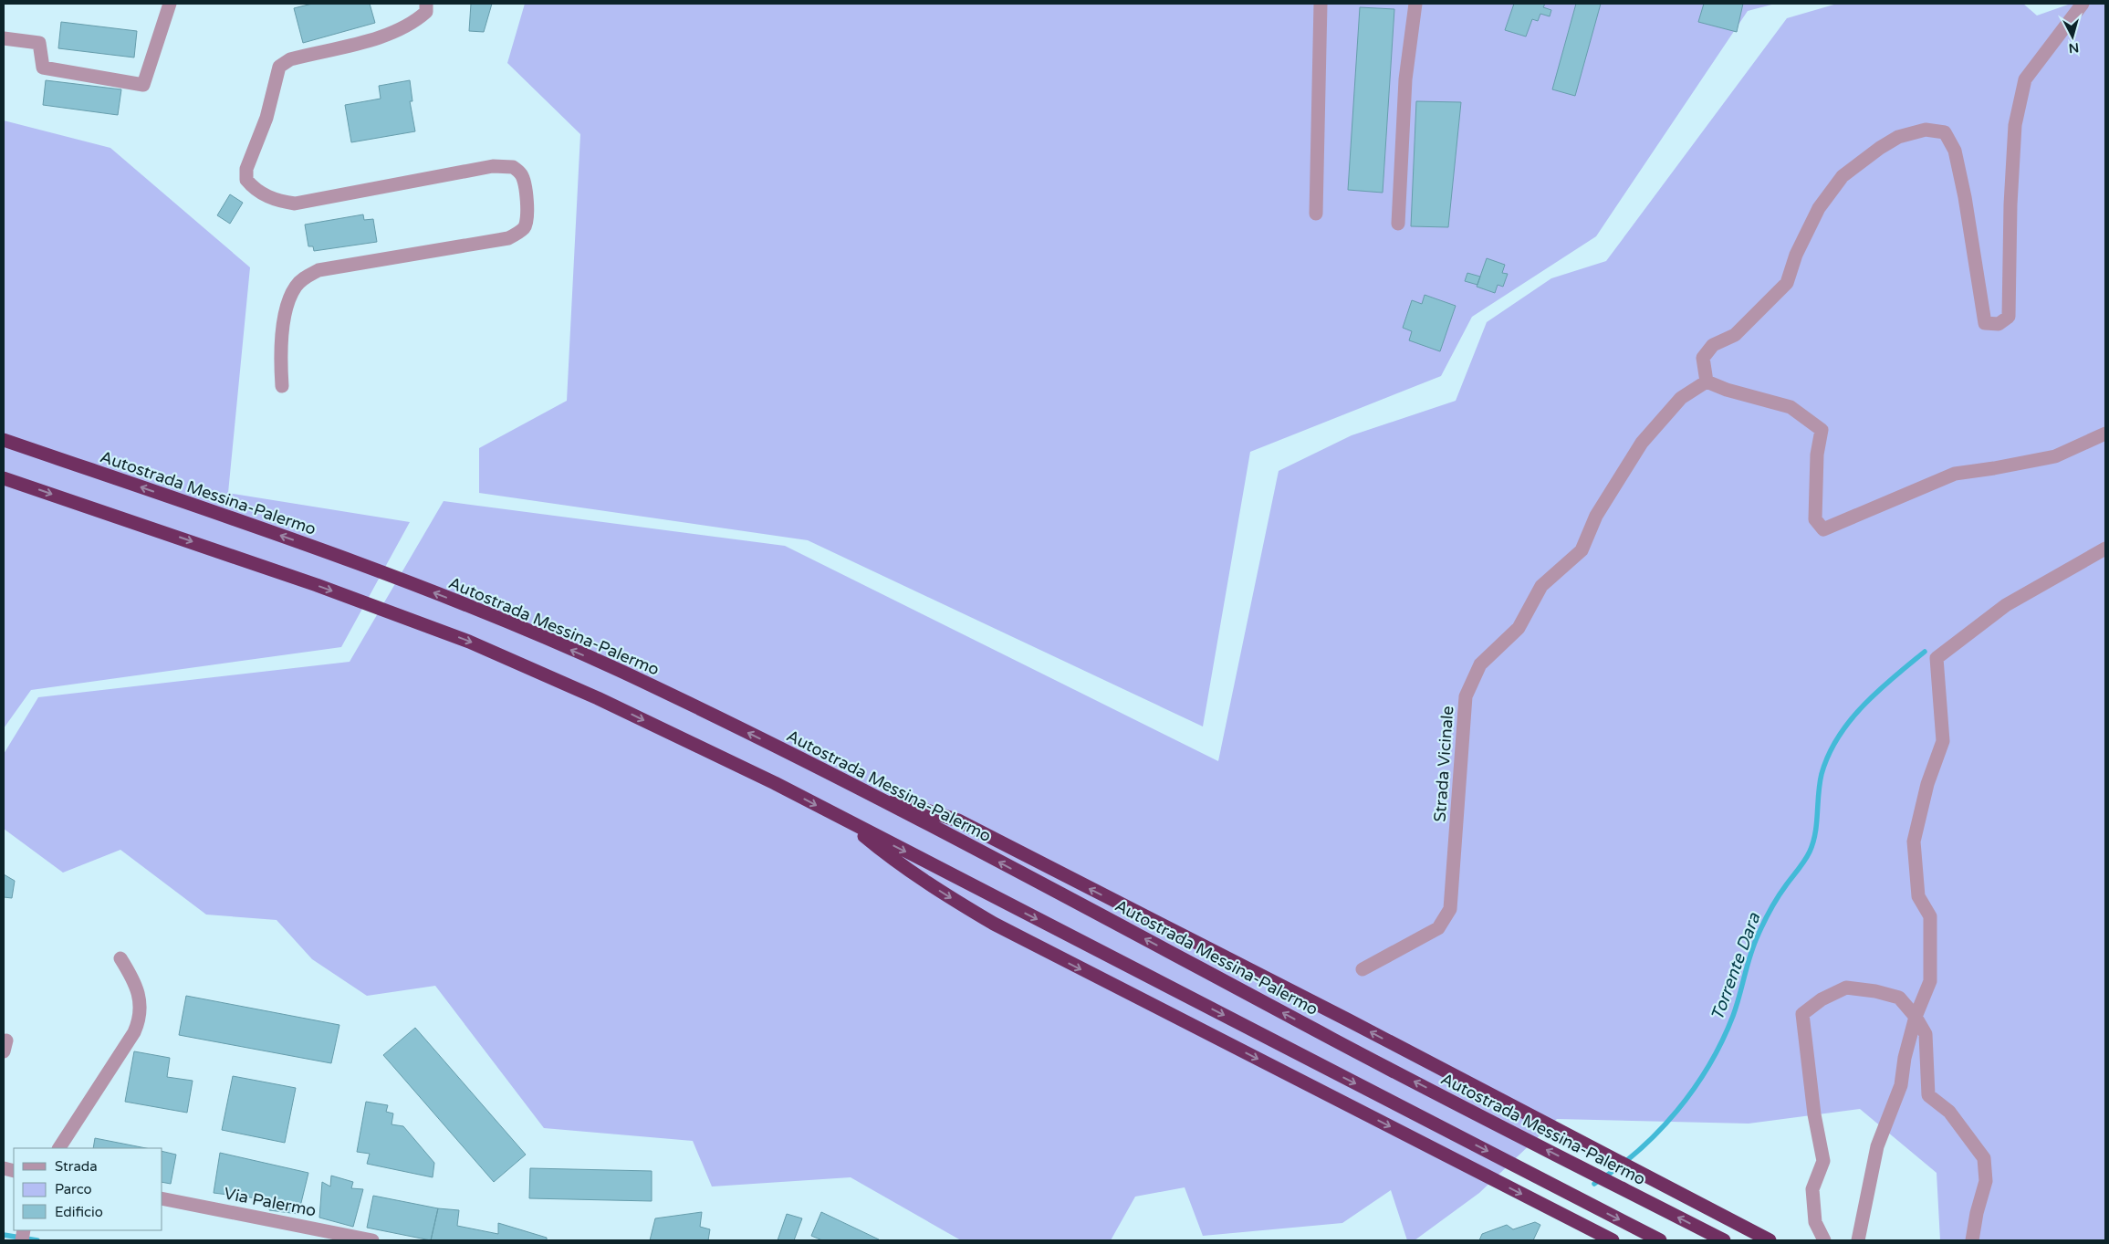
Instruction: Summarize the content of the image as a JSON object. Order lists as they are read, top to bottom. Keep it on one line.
{"streets":{"highway":["Autostrada Messina-Palermo"],"street":["Strada Vicinale","Via Palermo"]},"water":["Torrente Dara"],"legend":["Strada","Parco","Edificio"],"north":"bottom"}
